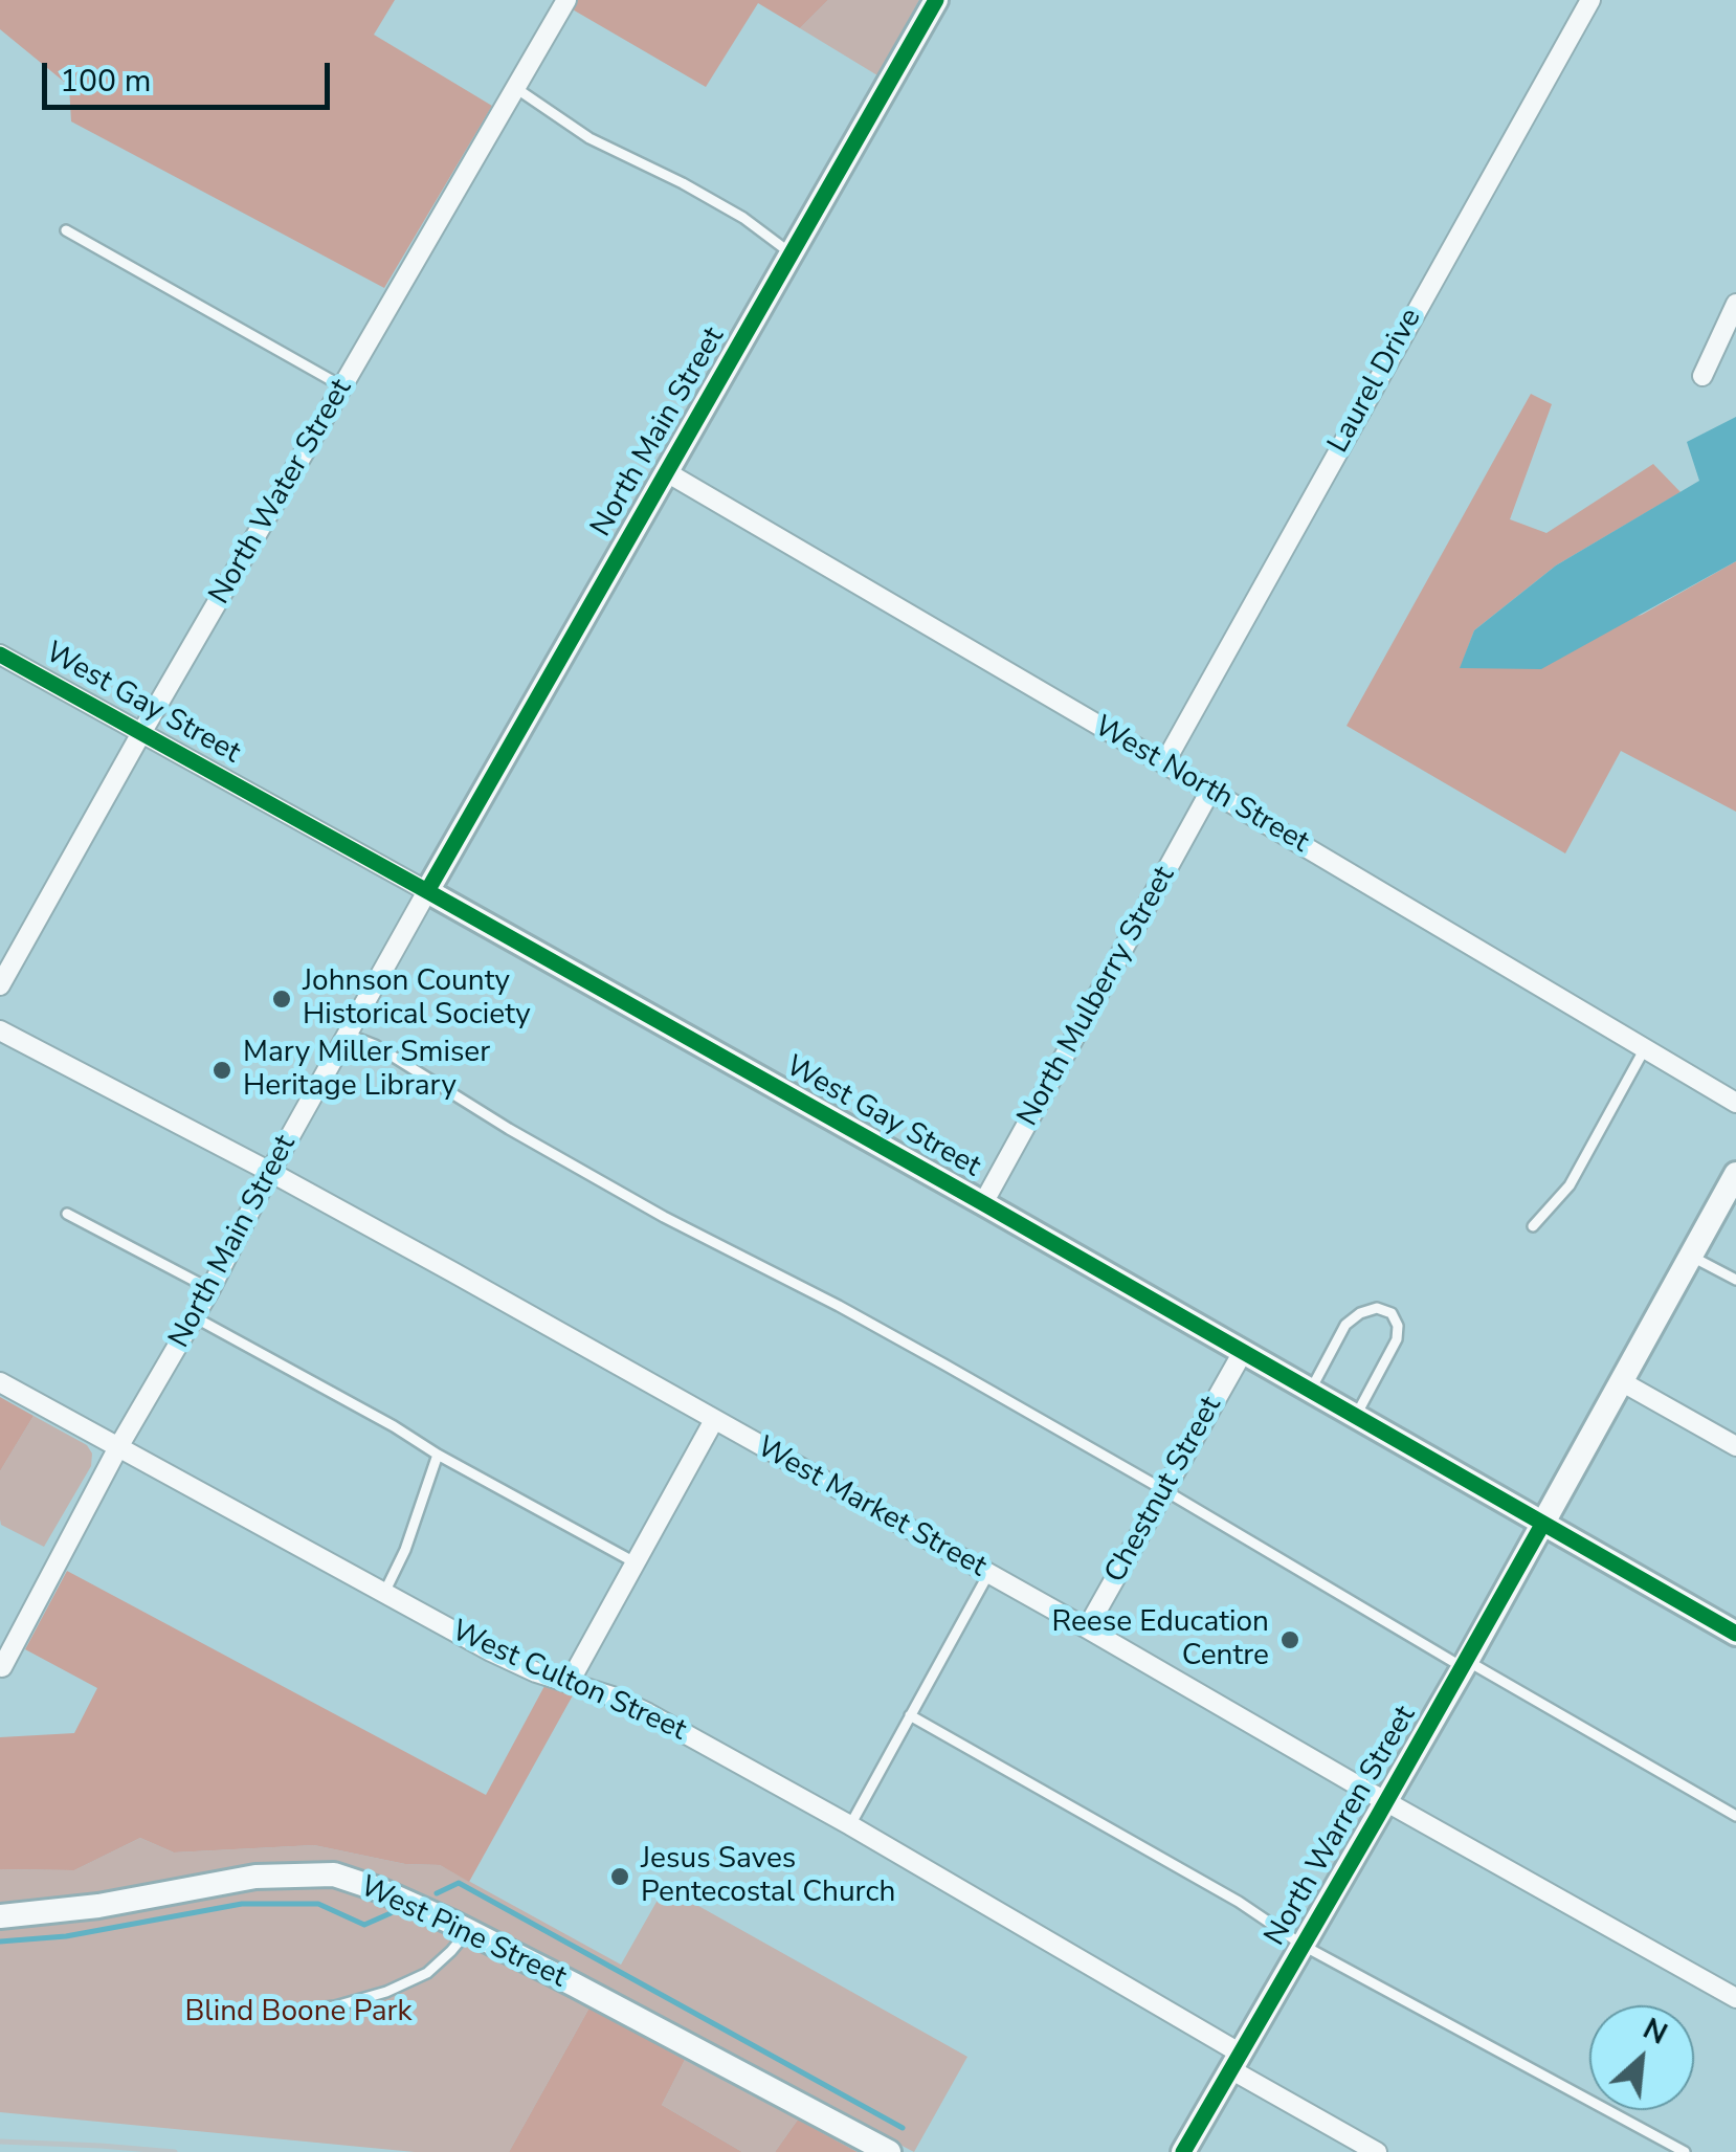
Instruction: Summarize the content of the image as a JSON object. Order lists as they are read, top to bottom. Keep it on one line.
{"streets":{"street":["Laurel Drive","North Main Street","North Water Street","West Gay Street","West North Street","North Mulberry Street","Chestnut Street","West Market Street","West Culton Street","North Warren Street","West Pine Street"]},"crossings":[["Laurel Drive","West North Street"],["North Main Street","West Gay Street"],["North Main Street","West North Street"],["North Main Street","West Market Street"],["North Main Street","West Culton Street"],["North Water Street","West Gay Street"],["West Gay Street","North Mulberry Street"],["West Gay Street","Chestnut Street"],["West Gay Street","North Warren Street"],["West North Street","North Mulberry Street"],["Chestnut Street","West Market Street"],["West Market Street","North Warren Street"],["West Culton Street","North Warren Street"]],"parks":["Blind Boone Park"],"places":["Johnson County Historical Society","Mary Miller Smiser Heritage Library","Reese Education Centre","Jesus Saves Pentecostal Church"],"scale_bar":"100 m","north":"top right"}
